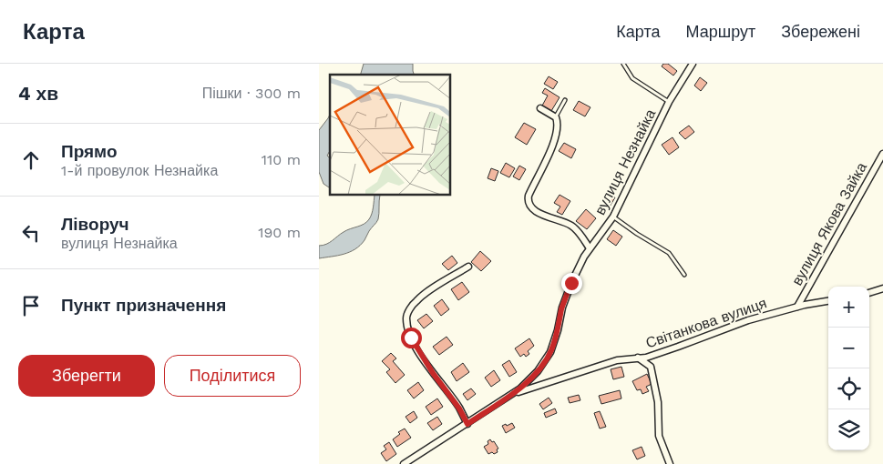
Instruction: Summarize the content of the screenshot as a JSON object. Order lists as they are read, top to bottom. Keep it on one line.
{"streets":{"street":["вулиця Незнайка","вулиця Якова Зайка","Світанкова вулиця"]},"crossings":[["вулиця Незнайка","Світанкова вулиця"],["вулиця Якова Зайка","Світанкова вулиця"]],"page":{"header":"Карта","nav":["Карта","Маршрут","Збережені"],"heading":["4 хв","Пішки · 300 m"],"list":[["Прямо","1-й провулок Незнайка","110 m"],["Ліворуч","вулиця Незнайка","190 m"],"Пункт призначення"],"map_buttons":["+","−"],"buttons":["Зберегти","Поділитися"]}}
